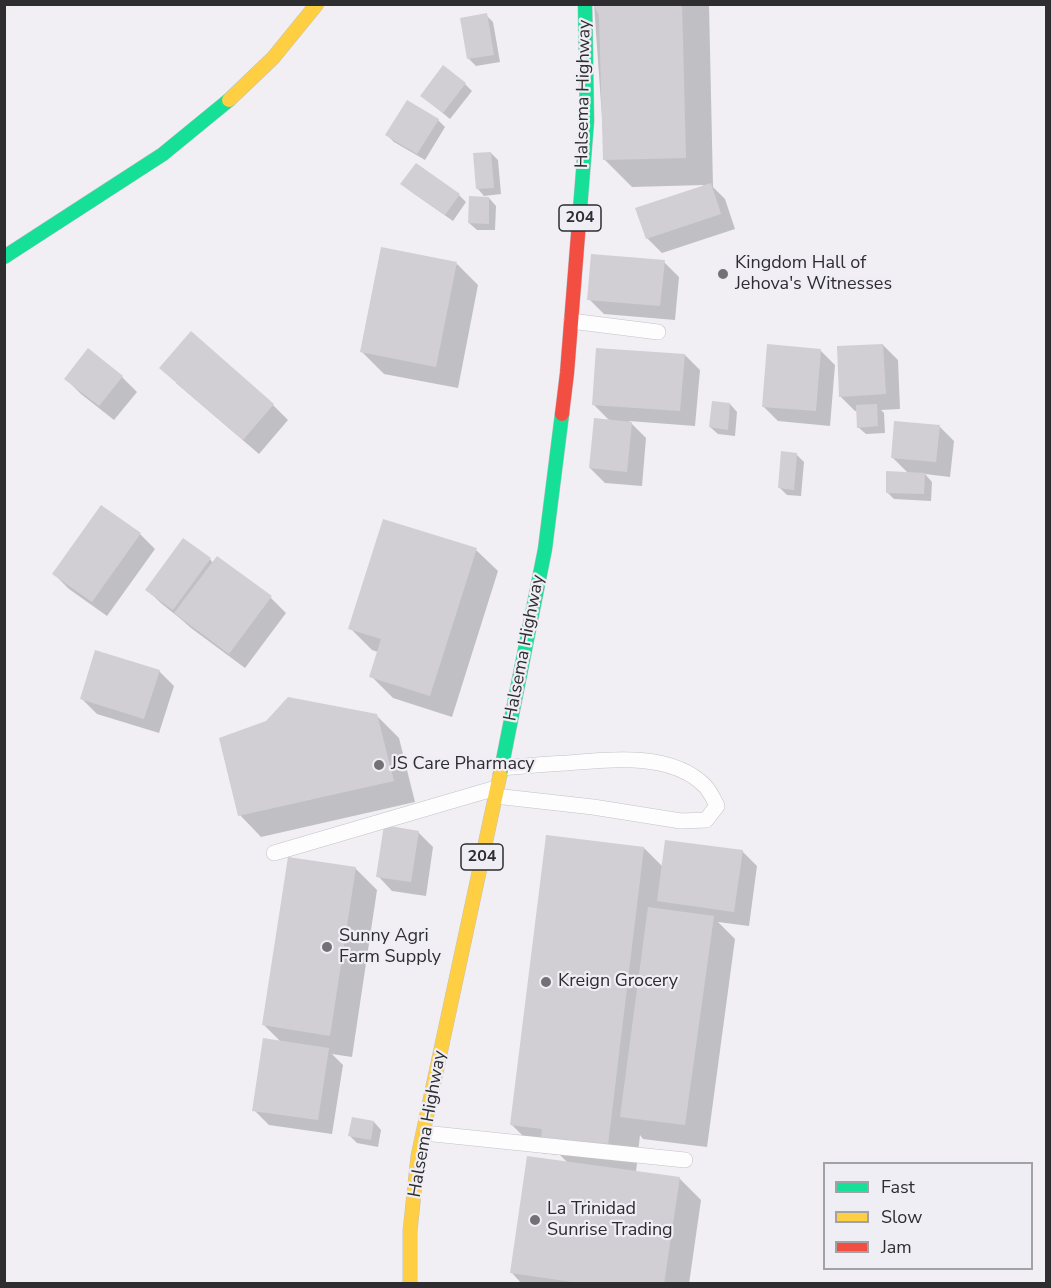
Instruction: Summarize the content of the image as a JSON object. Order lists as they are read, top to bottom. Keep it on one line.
{"streets":{"main road":["Halsema Highway","204"]},"places":["Kingdom Hall of Jehova's Witnesses","JS Care Pharmacy","Sunny Agri Farm Supply","Kreign Grocery","La Trinidad Sunrise Trading"],"legend":["Fast","Slow","Jam"]}
